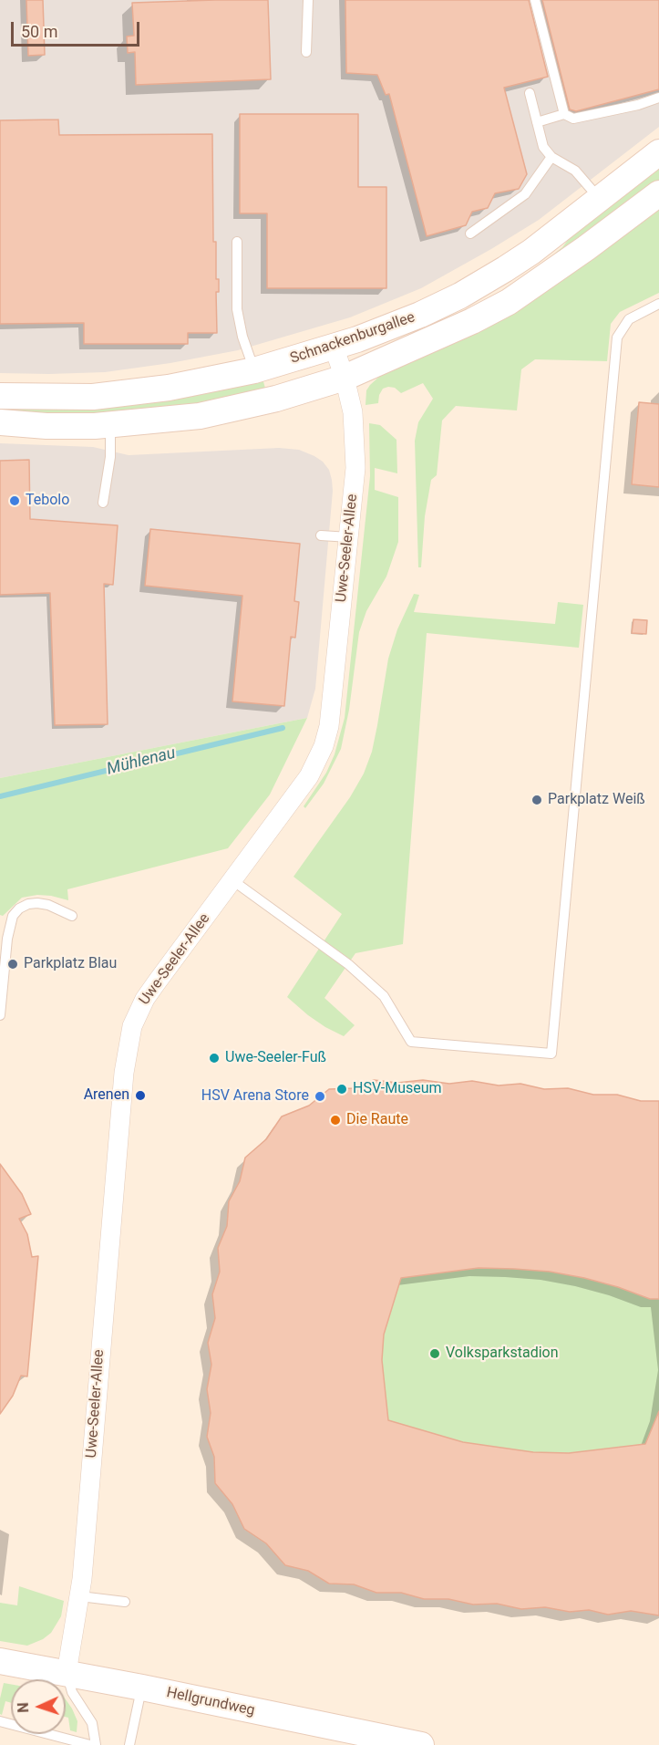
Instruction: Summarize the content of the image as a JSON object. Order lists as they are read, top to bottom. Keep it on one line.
{"streets":{"main road":["Schnackenburgallee","Hellgrundweg"],"street":["Uwe-Seeler-Allee"]},"crossings":[["Schnackenburgallee","Uwe-Seeler-Allee"],["Uwe-Seeler-Allee","Hellgrundweg"]],"water":["Mühlenau"],"places":["Tebolo","Parkplatz Weiß","Parkplatz Blau","Uwe-Seeler-Fuß","HSV-Museum","Arenen","HSV Arena Store","Die Raute","Volksparkstadion"],"scale_bar":"50 m","north":"left"}
